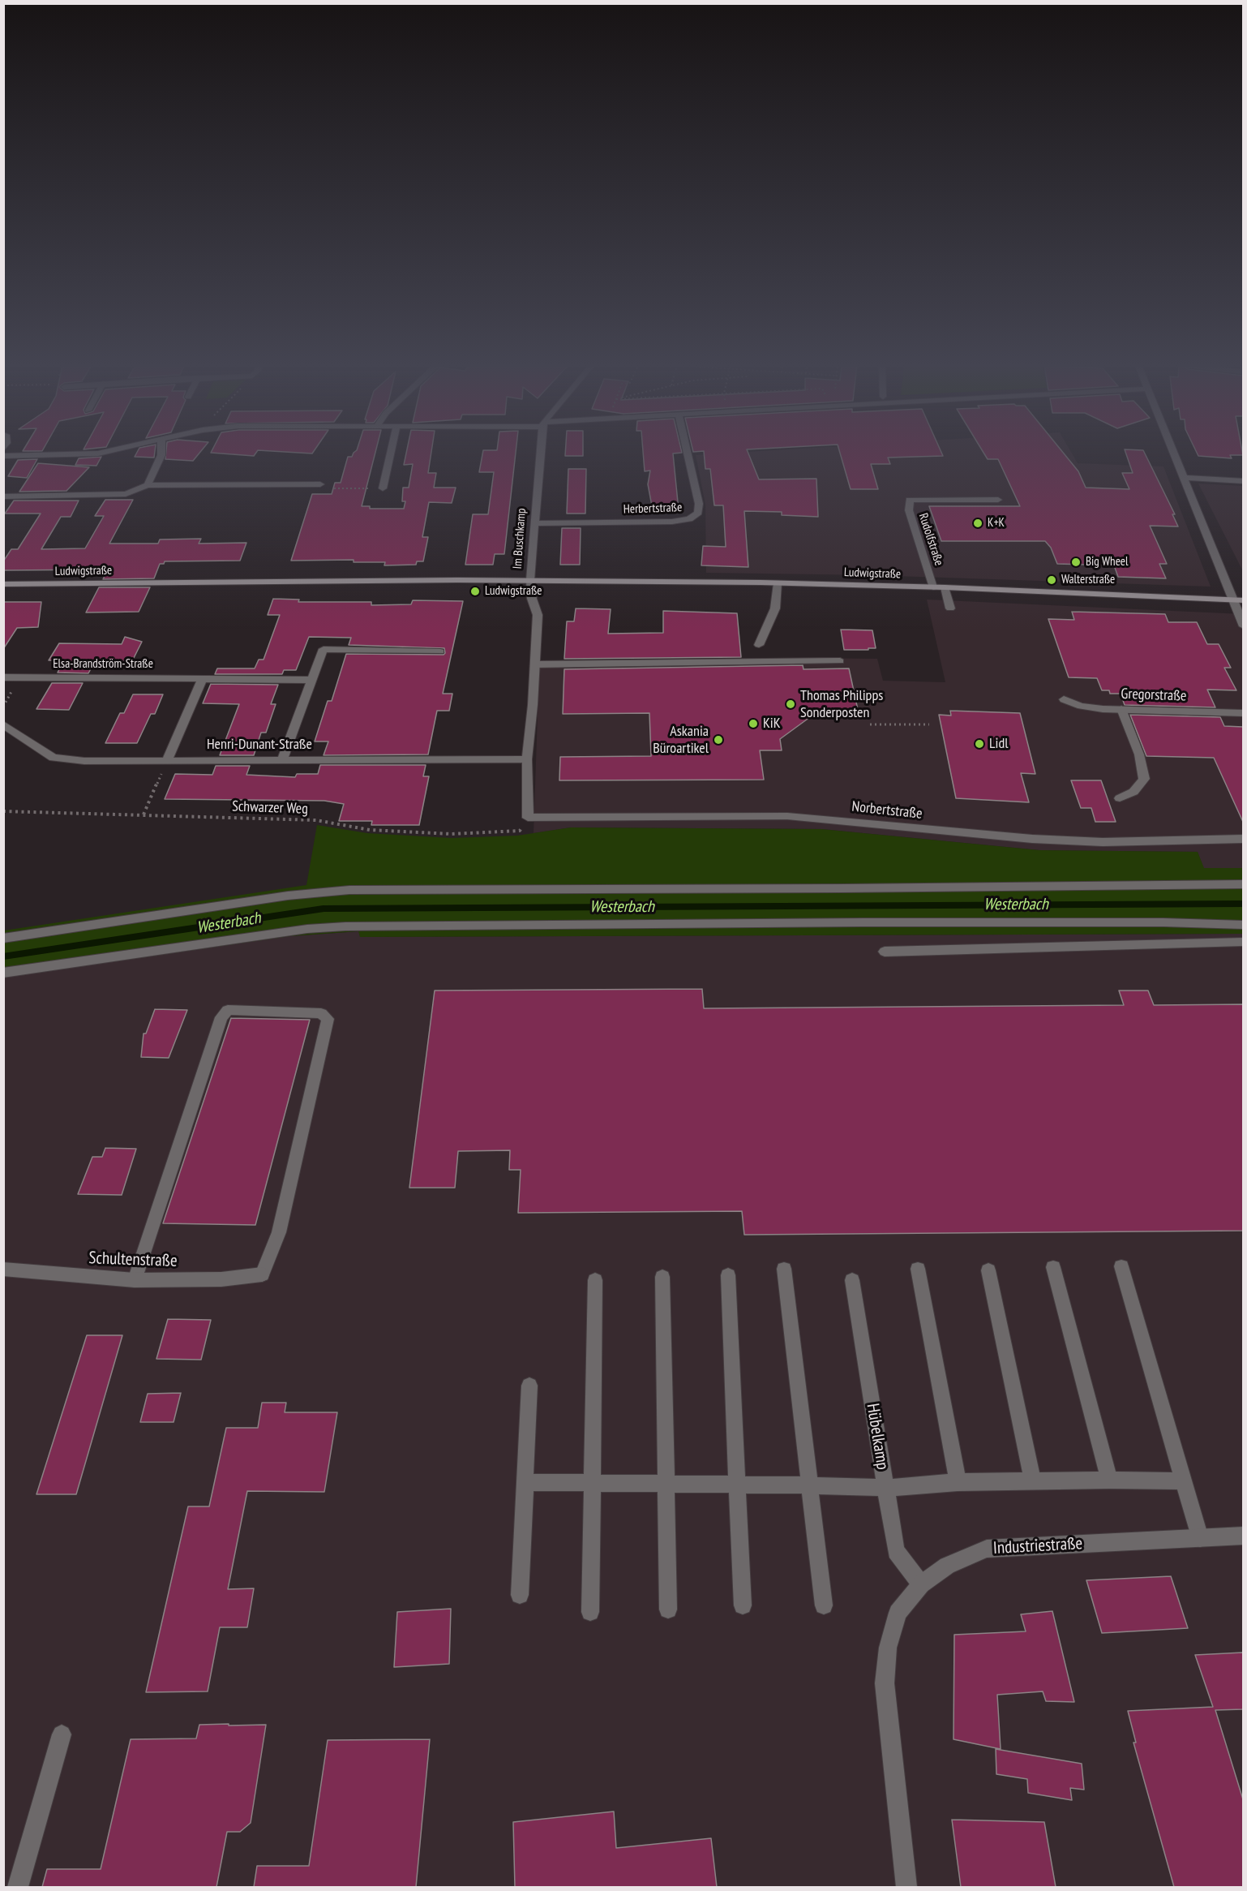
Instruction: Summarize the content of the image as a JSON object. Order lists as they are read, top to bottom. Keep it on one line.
{"streets":{"main road":["Ludwigstraße"],"street":["Herbertstraße","Im Buschkamp","Rudolfstraße","Elsa-Brandström-Straße","Gregorstraße","Henri-Dunant-Straße","Norbertstraße","Schultenstraße","Hübelkamp","Industriestraße"],"path":["Schwarzer Weg"]},"crossings":[["Herbertstraße","Im Buschkamp"],["Im Buschkamp","Ludwigstraße"],["Im Buschkamp","Henri-Dunant-Straße"],["Im Buschkamp","Schwarzer Weg"],["Im Buschkamp","Norbertstraße"],["Rudolfstraße","Ludwigstraße"],["Schwarzer Weg","Norbertstraße"],["Hübelkamp","Industriestraße"]],"water":["Westerbach"],"places":["K+K","Big Wheel","Walterstraße","Ludwigstraße","Thomas Philipps Sonderposten","KiK","Askania Büroartikel","Lidl"]}
